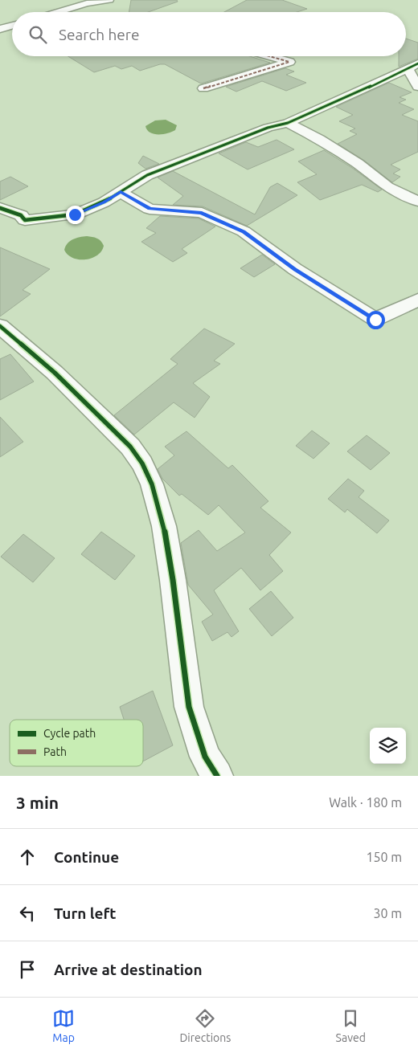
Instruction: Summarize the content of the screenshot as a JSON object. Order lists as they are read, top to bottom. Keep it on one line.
{"legend":["Cycle path","Path"],"page":{"search":"Search here","heading":["3 min","Walk · 180 m"],"list":[["Continue","150 m"],["Turn left","30 m"],"Arrive at destination"],"nav":["Map","Directions","Saved"]}}
